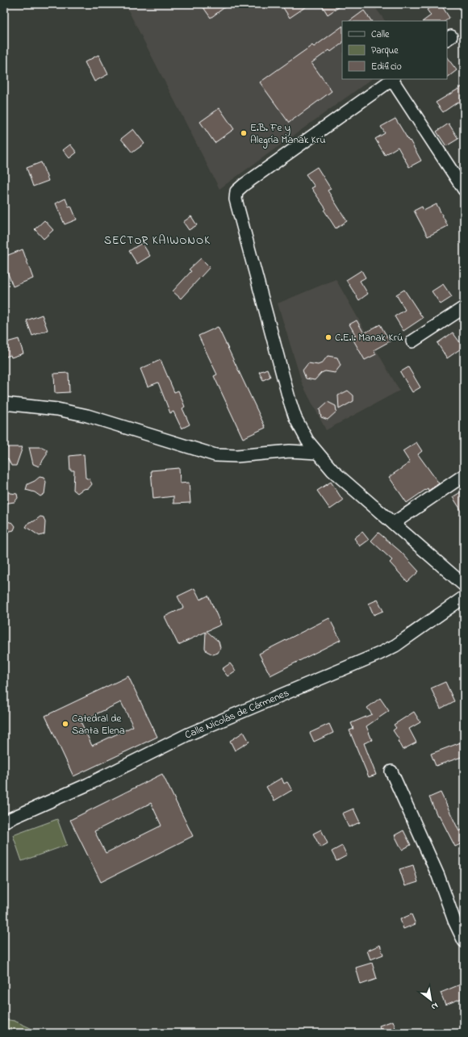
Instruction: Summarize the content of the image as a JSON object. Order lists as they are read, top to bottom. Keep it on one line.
{"streets":{"street":["Calle Nicolás de Cármenes"]},"districts":["SECTOR KAIWONOK"],"places":["E.B. Fe y Alegría Manak Krú","C.E.I. Manak Krú","Catedral de Santa Elena"],"legend":["Calle","Parque","Edificio"],"north":"bottom right"}
